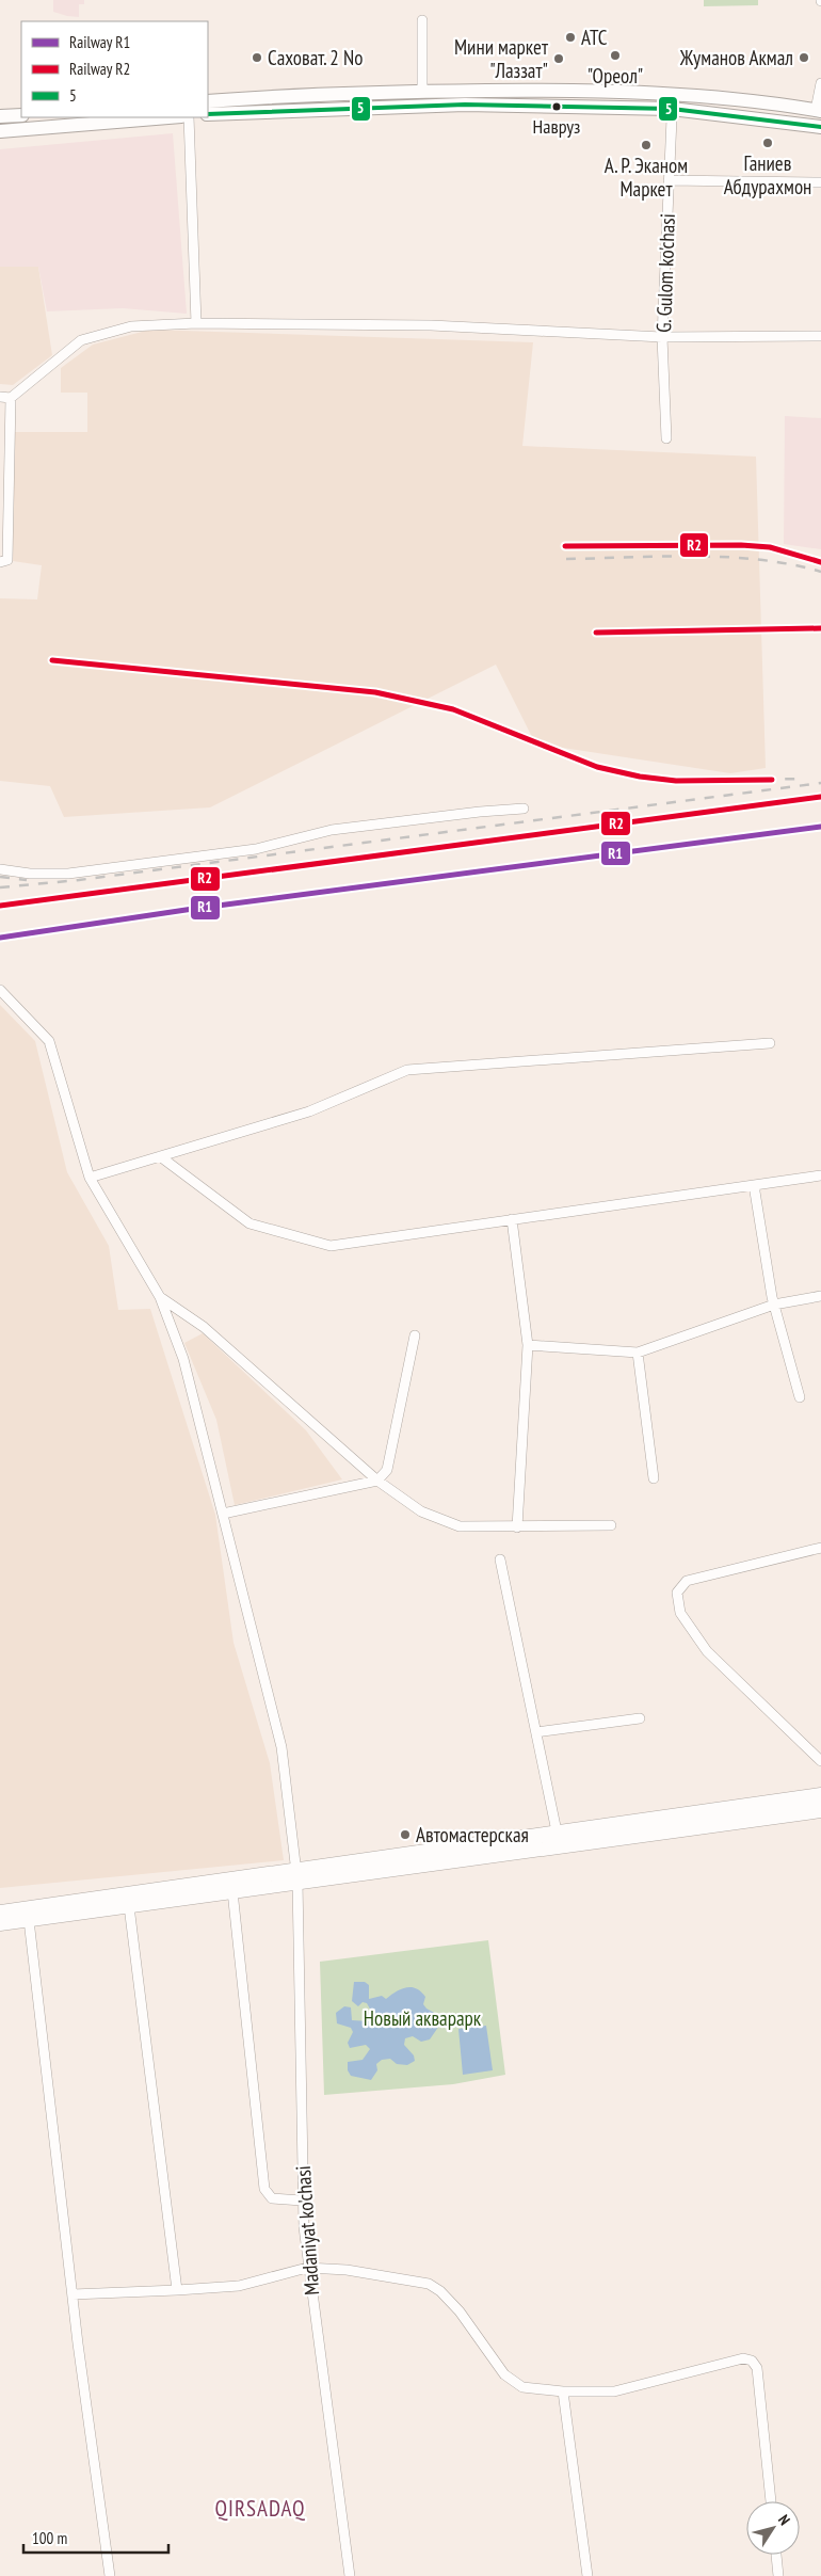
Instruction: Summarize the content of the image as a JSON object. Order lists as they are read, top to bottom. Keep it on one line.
{"streets":{"street":["G. Gulom ko'chasi","Madaniyat ko'chasi"]},"districts":["QIRSADAQ"],"parks":["Новый акварарк"],"places":["АТС","\"Ореол\"","Саховат. 2 No","Жуманов Акмал","Мини маркет \"Лаззат\"","Навруз","Ганиев Абдурахмон","А. Р. Эканом Маркет","Автомастерская"],"lines":["transit line 5","rail line R2","rail line R1"],"legend":["Railway R1","Railway R2","5"],"scale_bar":"100 m","north":"top right"}
